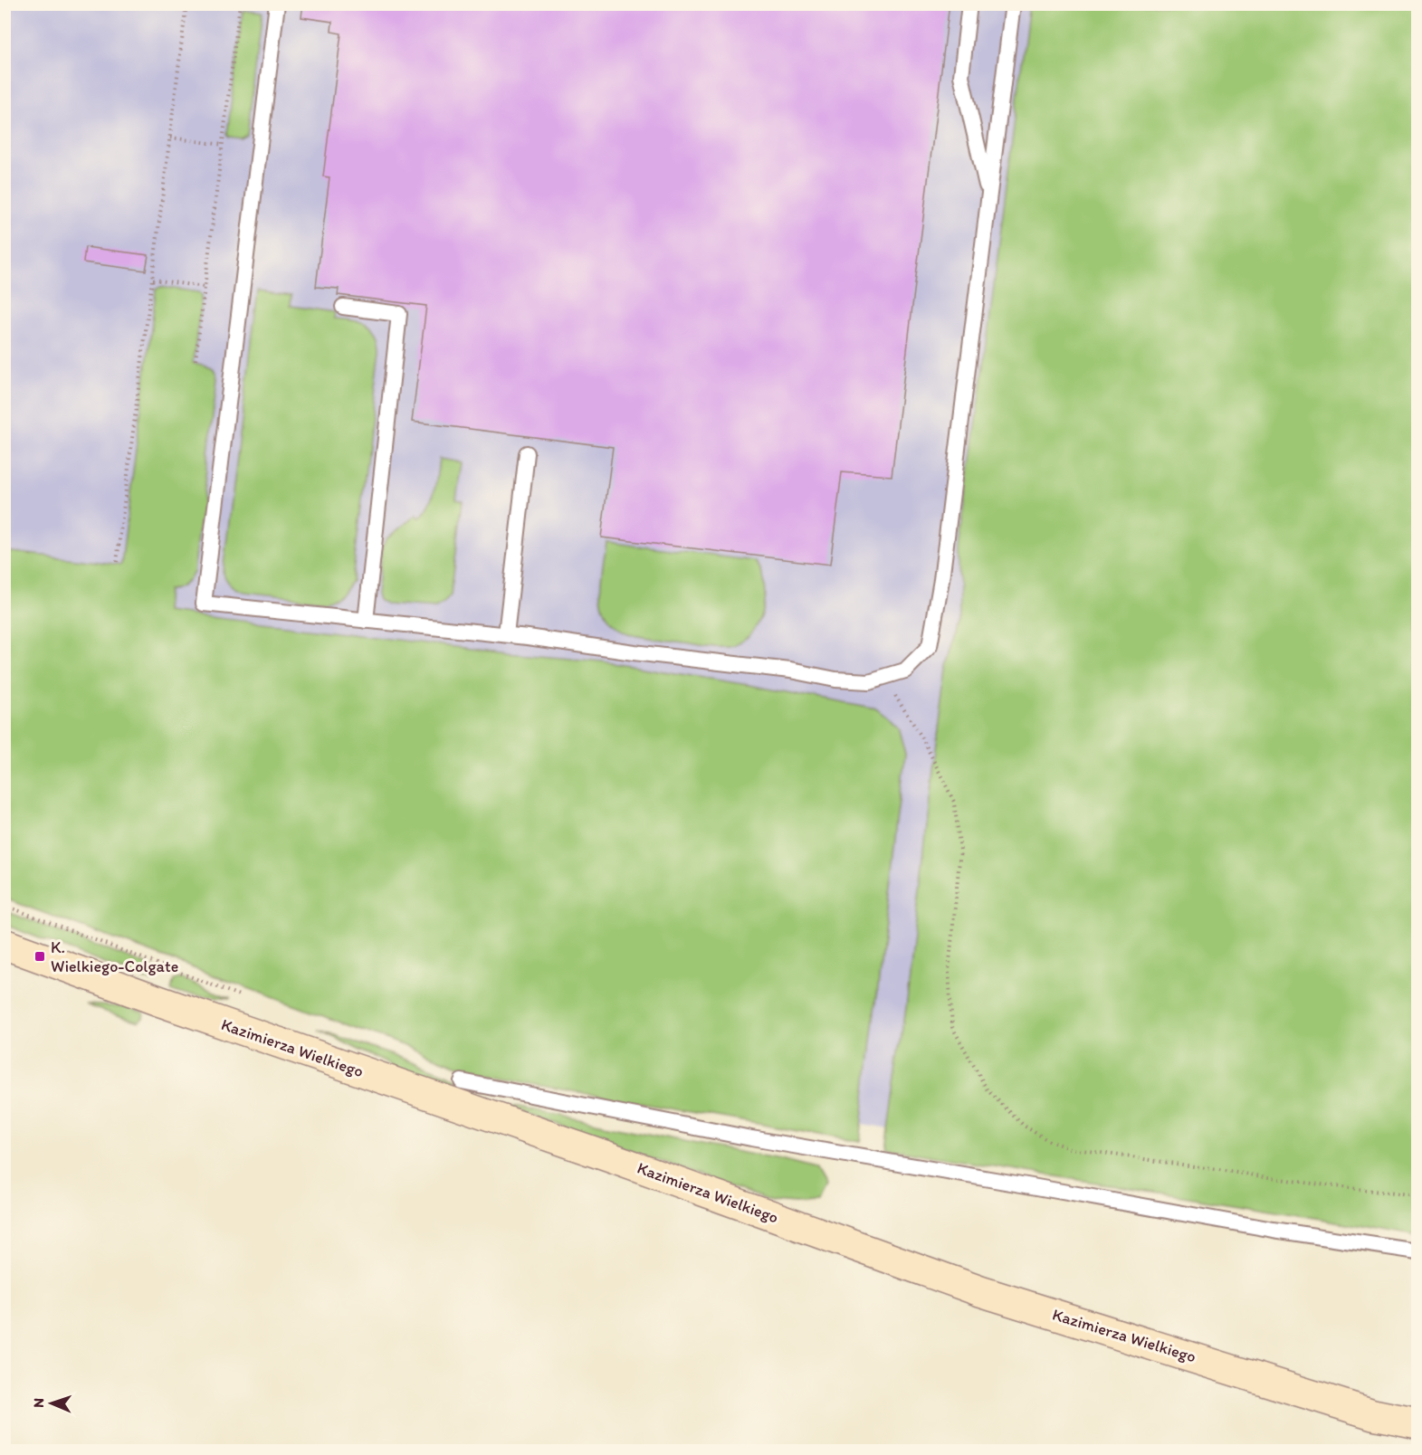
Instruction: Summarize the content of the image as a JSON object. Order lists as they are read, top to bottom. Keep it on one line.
{"streets":{"street":["Kazimierza Wielkiego"]},"places":{"transit":["K. Wielkiego-Colgate"]},"north":"left"}
